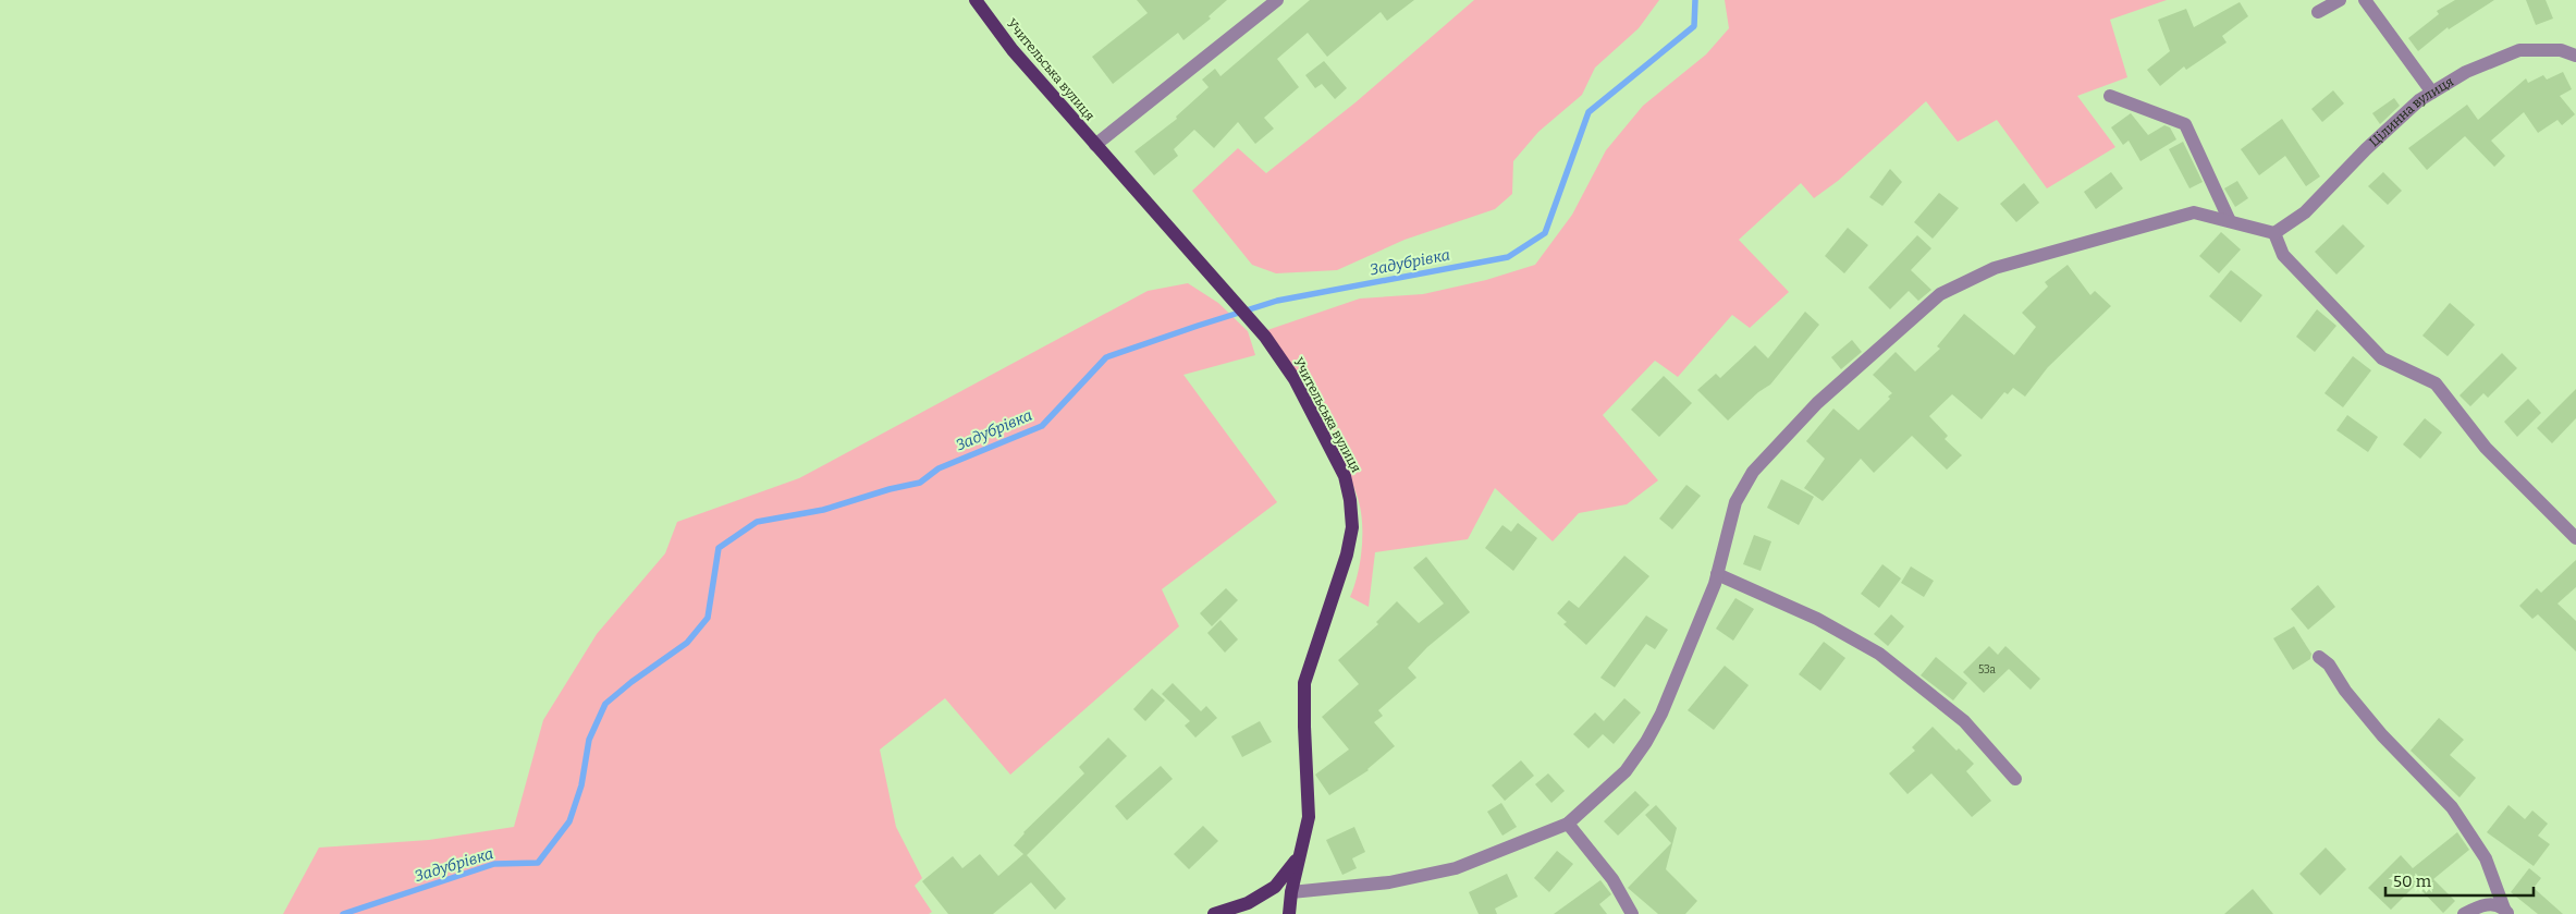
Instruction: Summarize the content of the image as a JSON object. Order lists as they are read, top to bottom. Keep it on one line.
{"streets":{"main road":["Учительська вулиця"],"street":["Цілинна вулиця"]},"water":["Задубрівка"],"house_numbers":["53а"],"scale_bar":"50 m"}
